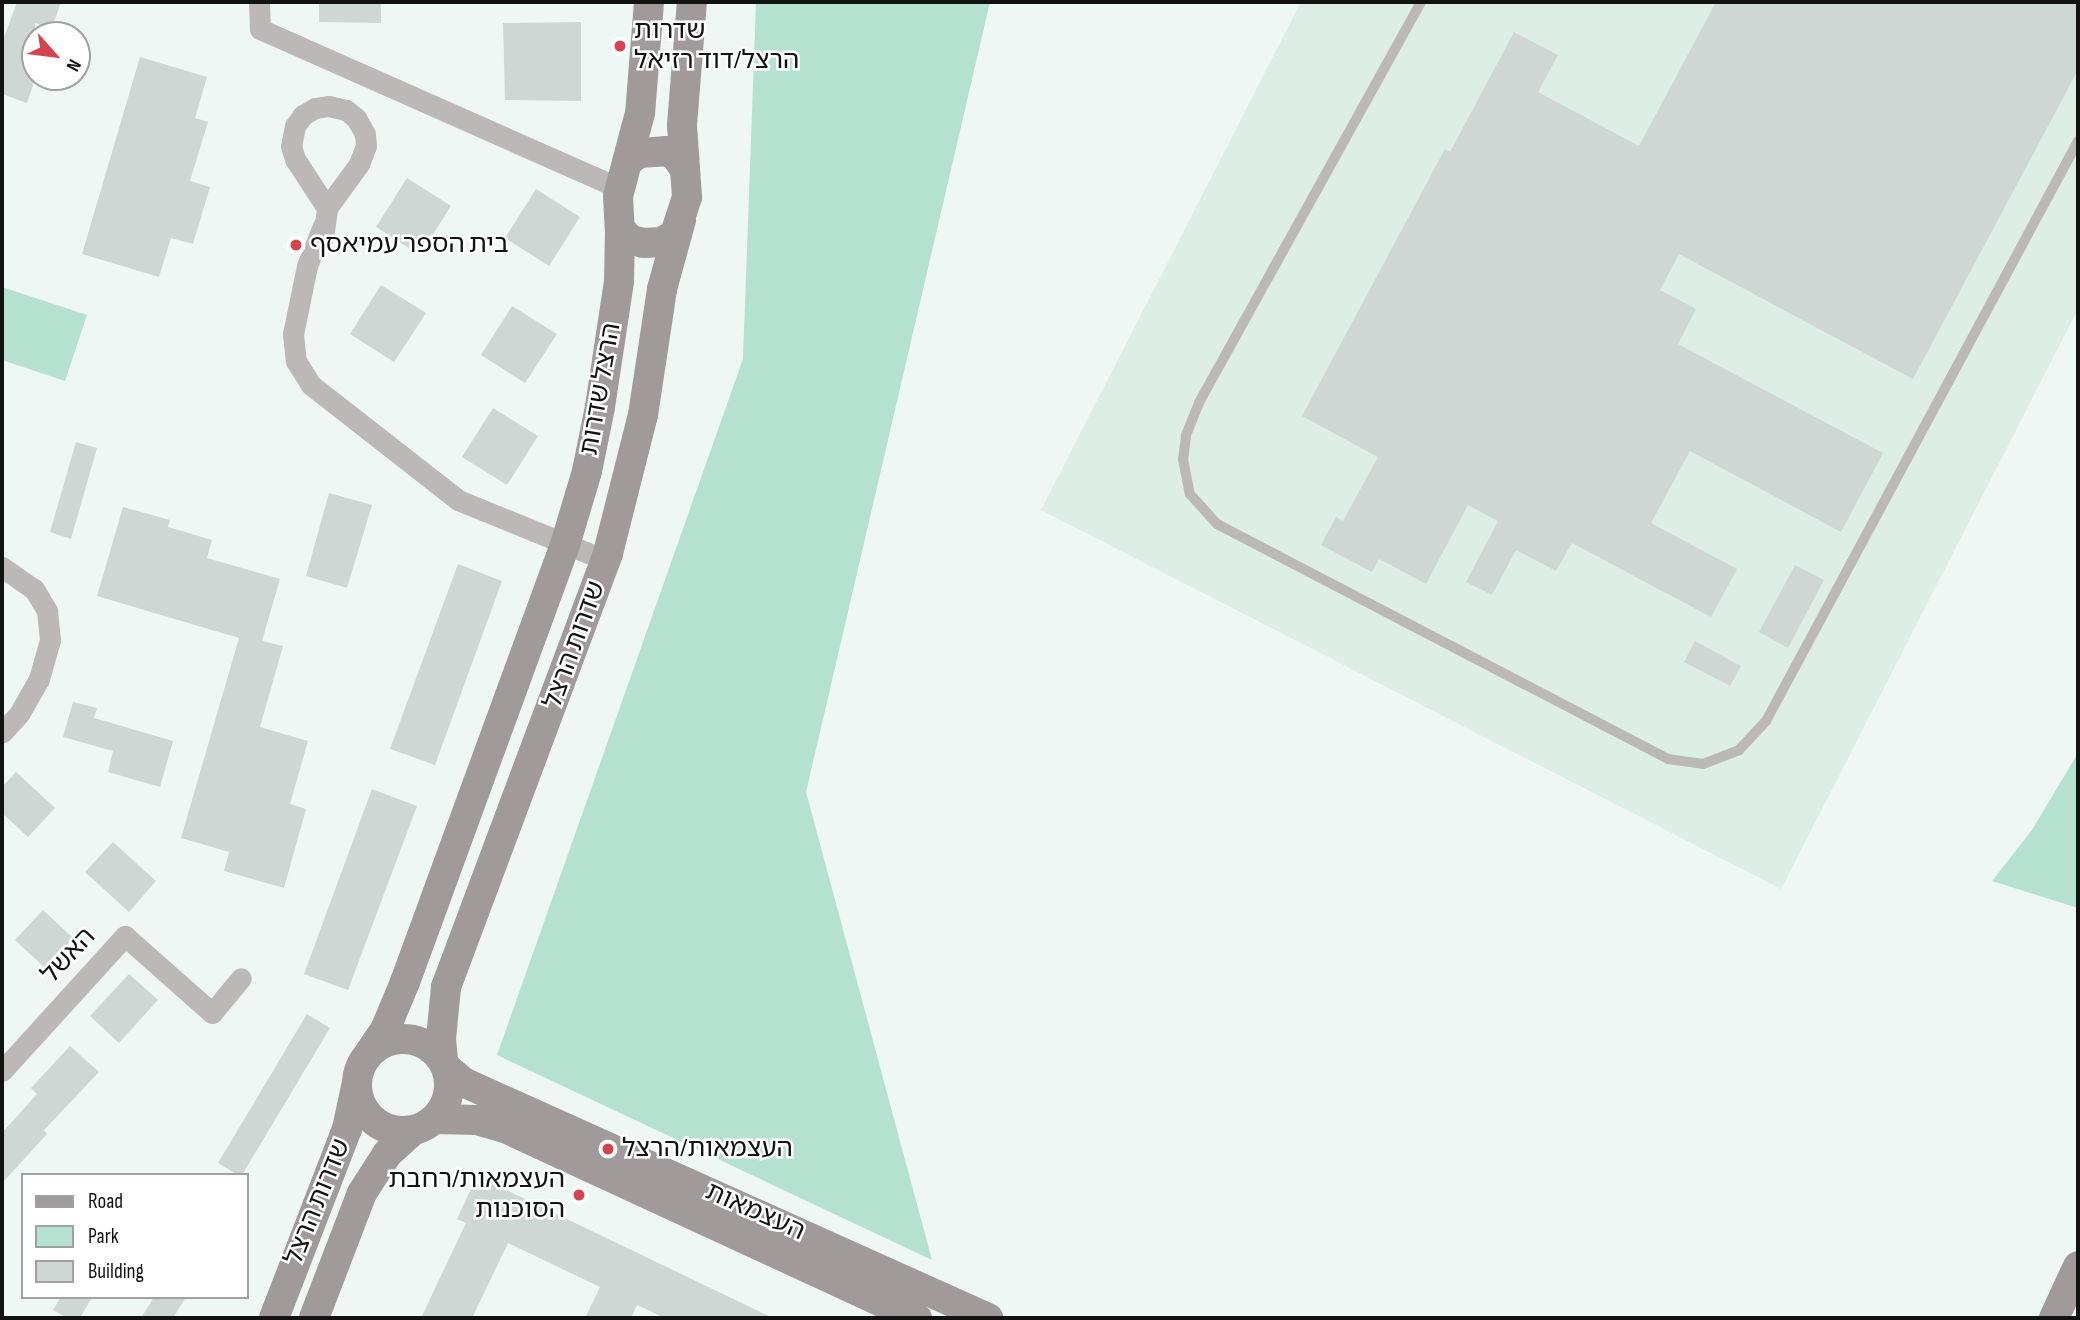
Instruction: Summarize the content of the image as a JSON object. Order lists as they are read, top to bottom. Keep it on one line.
{"streets":{"main road":["הרצל שדרות","שדרות הרצל","העצמאות"],"street":["האשל"]},"crossings":[["הרצל שדרות","שדרות הרצל"],["שדרות הרצל","העצמאות"]],"places":["שדרות הרצל/דוד רזיאל","בית הספר עמיאסף","העצמאות/הרצל","העצמאות/רחבת הסוכנות"],"legend":["Road","Park","Building"],"north":"bottom right"}
